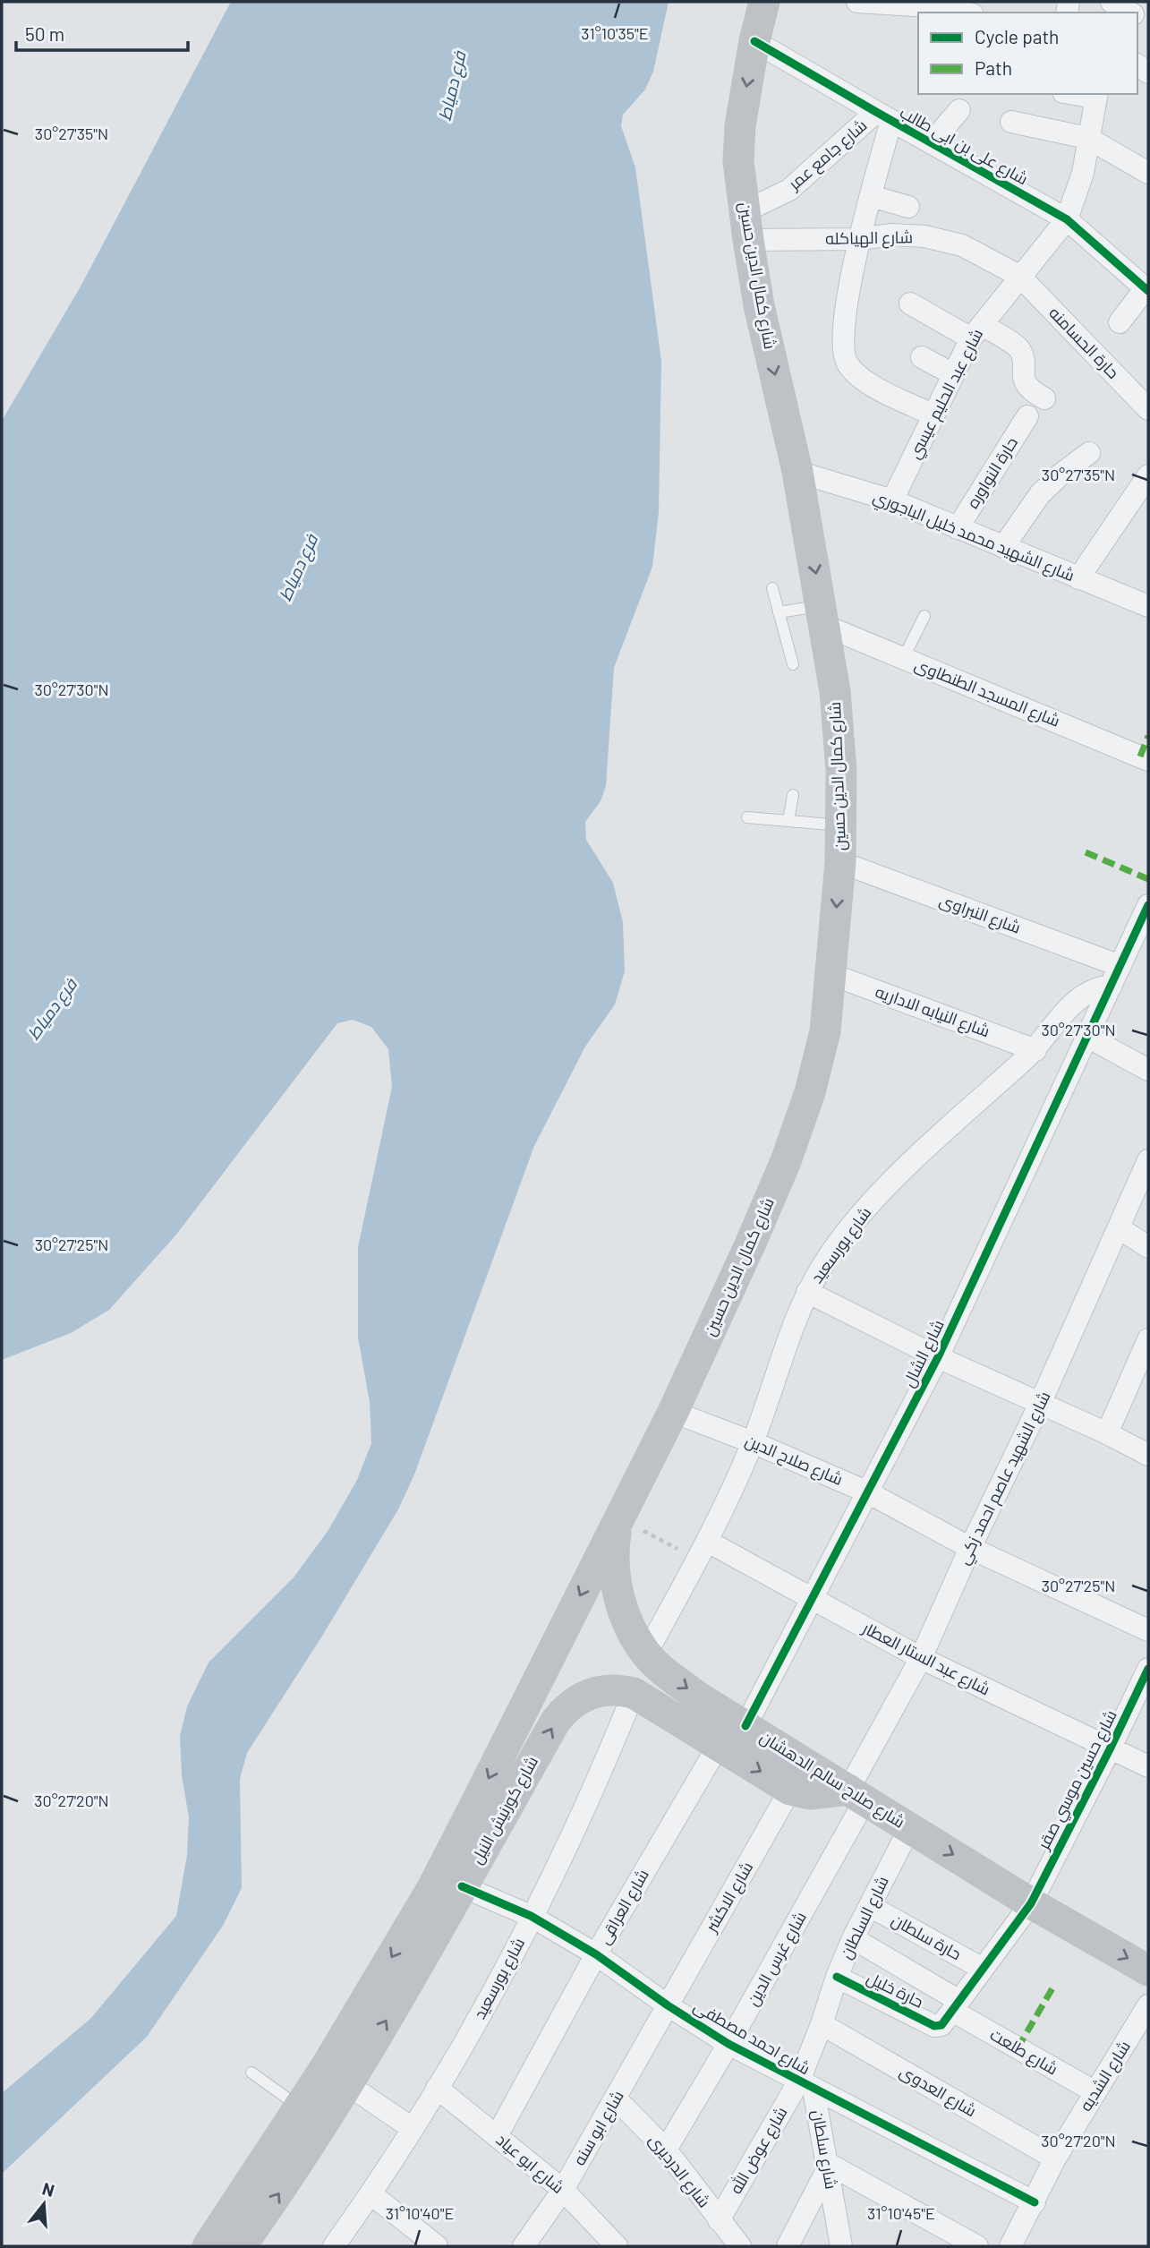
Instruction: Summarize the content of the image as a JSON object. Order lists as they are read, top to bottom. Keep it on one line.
{"streets":{"main road":["شارع كمال الدين حسين","شارع صلاح سالم الدهشان","شارع كورنيش النيل"],"street":["شارع على بن ابى طالب","شارع جامع عمر","شارع الهياكله","حارة الحسامنه","شارع عبد الحليم عيسي","حارة النواوره","شارع الشهيد محمد خليل الباجوري","شارع المسجد الطنطاوى","شارع النبراوى","شارع النيابه الاداريه","شارع بورسعيد","شارع الشال","شارع صلاح الدين","شارع الشهيد عاصم احمد زكي","شارع عبد الستار العطار","شارع حسين موسي صقر","شارع الاكشر","شارع العراقى","شارع السلطان","حارة سلطان","شارع غرس الدين","حارة خليل","شارع احمد مصطفى","شارع طلعت","شارع الشديه","شارع العدوى","شارع ابو سنه","شارع سلطان","شارع عوض الله","شارع ابو عياد","شارع الدرديرى"]},"crossings":[["شارع على بن ابى طالب","شارع جامع عمر"],["شارع على بن ابى طالب","شارع كمال الدين حسين"],["شارع على بن ابى طالب","شارع عبد الحليم عيسي"],["شارع جامع عمر","شارع الهياكله"],["شارع جامع عمر","شارع كمال الدين حسين"],["شارع جامع عمر","شارع عبد الحليم عيسي"],["شارع الهياكله","شارع كمال الدين حسين"],["شارع الهياكله","حارة الحسامنه"],["شارع الهياكله","شارع عبد الحليم عيسي"],["شارع كمال الدين حسين","شارع الشهيد محمد خليل الباجوري"],["شارع كمال الدين حسين","شارع المسجد الطنطاوى"],["شارع كمال الدين حسين","شارع النبراوى"],["شارع كمال الدين حسين","شارع النيابه الاداريه"],["شارع كمال الدين حسين","شارع صلاح الدين"],["شارع كمال الدين حسين","شارع صلاح سالم الدهشان"],["شارع كمال الدين حسين","شارع كورنيش النيل"],["حارة الحسامنه","شارع عبد الحليم عيسي"],["شارع عبد الحليم عيسي","شارع الشهيد محمد خليل الباجوري"],["حارة النواوره","شارع الشهيد محمد خليل الباجوري"],["شارع النبراوى","شارع بورسعيد"],["شارع النبراوى","شارع الشال"],["شارع النيابه الاداريه","شارع بورسعيد"],["شارع بورسعيد","شارع الشال"],["شارع بورسعيد","شارع صلاح الدين"],["شارع بورسعيد","شارع عبد الستار العطار"],["شارع بورسعيد","شارع صلاح سالم الدهشان"],["شارع بورسعيد","شارع كورنيش النيل"],["شارع بورسعيد","شارع احمد مصطفى"],["شارع بورسعيد","شارع ابو عياد"],["شارع الشال","شارع صلاح الدين"],["شارع الشال","شارع عبد الستار العطار"],["شارع الشال","شارع صلاح سالم الدهشان"],["شارع صلاح الدين","شارع الشهيد عاصم احمد زكي"],["شارع الشهيد عاصم احمد زكي","شارع عبد الستار العطار"],["شارع الشهيد عاصم احمد زكي","شارع صلاح سالم الدهشان"],["شارع الشهيد عاصم احمد زكي","شارع كورنيش النيل"],["شارع الشهيد عاصم احمد زكي","شارع غرس الدين"],["شارع عبد الستار العطار","شارع حسين موسي صقر"],["شارع صلاح سالم الدهشان","شارع حسين موسي صقر"],["شارع صلاح سالم الدهشان","شارع كورنيش النيل"],["شارع صلاح سالم الدهشان","شارع السلطان"],["شارع صلاح سالم الدهشان","شارع غرس الدين"],["شارع حسين موسي صقر","حارة سلطان"],["شارع حسين موسي صقر","حارة خليل"],["شارع حسين موسي صقر","شارع طلعت"],["شارع كورنيش النيل","شارع الاكشر"],["شارع كورنيش النيل","شارع العراقى"],["شارع كورنيش النيل","شارع غرس الدين"],["شارع كورنيش النيل","شارع احمد مصطفى"],["شارع الاكشر","شارع احمد مصطفى"],["شارع الاكشر","شارع ابو سنه"],["شارع العراقى","شارع احمد مصطفى"],["شارع العراقى","شارع ابو عياد"],["شارع السلطان","حارة سلطان"],["شارع السلطان","حارة خليل"],["شارع السلطان","شارع احمد مصطفى"],["شارع السلطان","شارع العدوى"],["شارع السلطان","شارع سلطان"],["شارع السلطان","شارع عوض الله"],["شارع غرس الدين","شارع احمد مصطفى"],["شارع غرس الدين","شارع الدرديرى"],["حارة خليل","شارع طلعت"],["شارع احمد مصطفى","شارع الشديه"],["شارع احمد مصطفى","شارع ابو سنه"],["شارع احمد مصطفى","شارع سلطان"],["شارع احمد مصطفى","شارع عوض الله"],["شارع طلعت","شارع الشديه"],["شارع الشديه","شارع العدوى"],["شارع ابو سنه","شارع ابو عياد"],["شارع ابو سنه","شارع الدرديرى"],["شارع سلطان","شارع عوض الله"],["شارع عوض الله","شارع الدرديرى"]],"one_way":["شارع كمال الدين حسين","شارع صلاح سالم الدهشان"],"water":["فرع دمياط"],"legend":["Cycle path","Path"],"scale_bar":"50 m","north":"top","coordinates":["31°10'35\"E","30°27'35\"N","30°27'30\"N","30°27'25\"N","30°27'20\"N","31°10'40\"E","31°10'45\"E"]}
